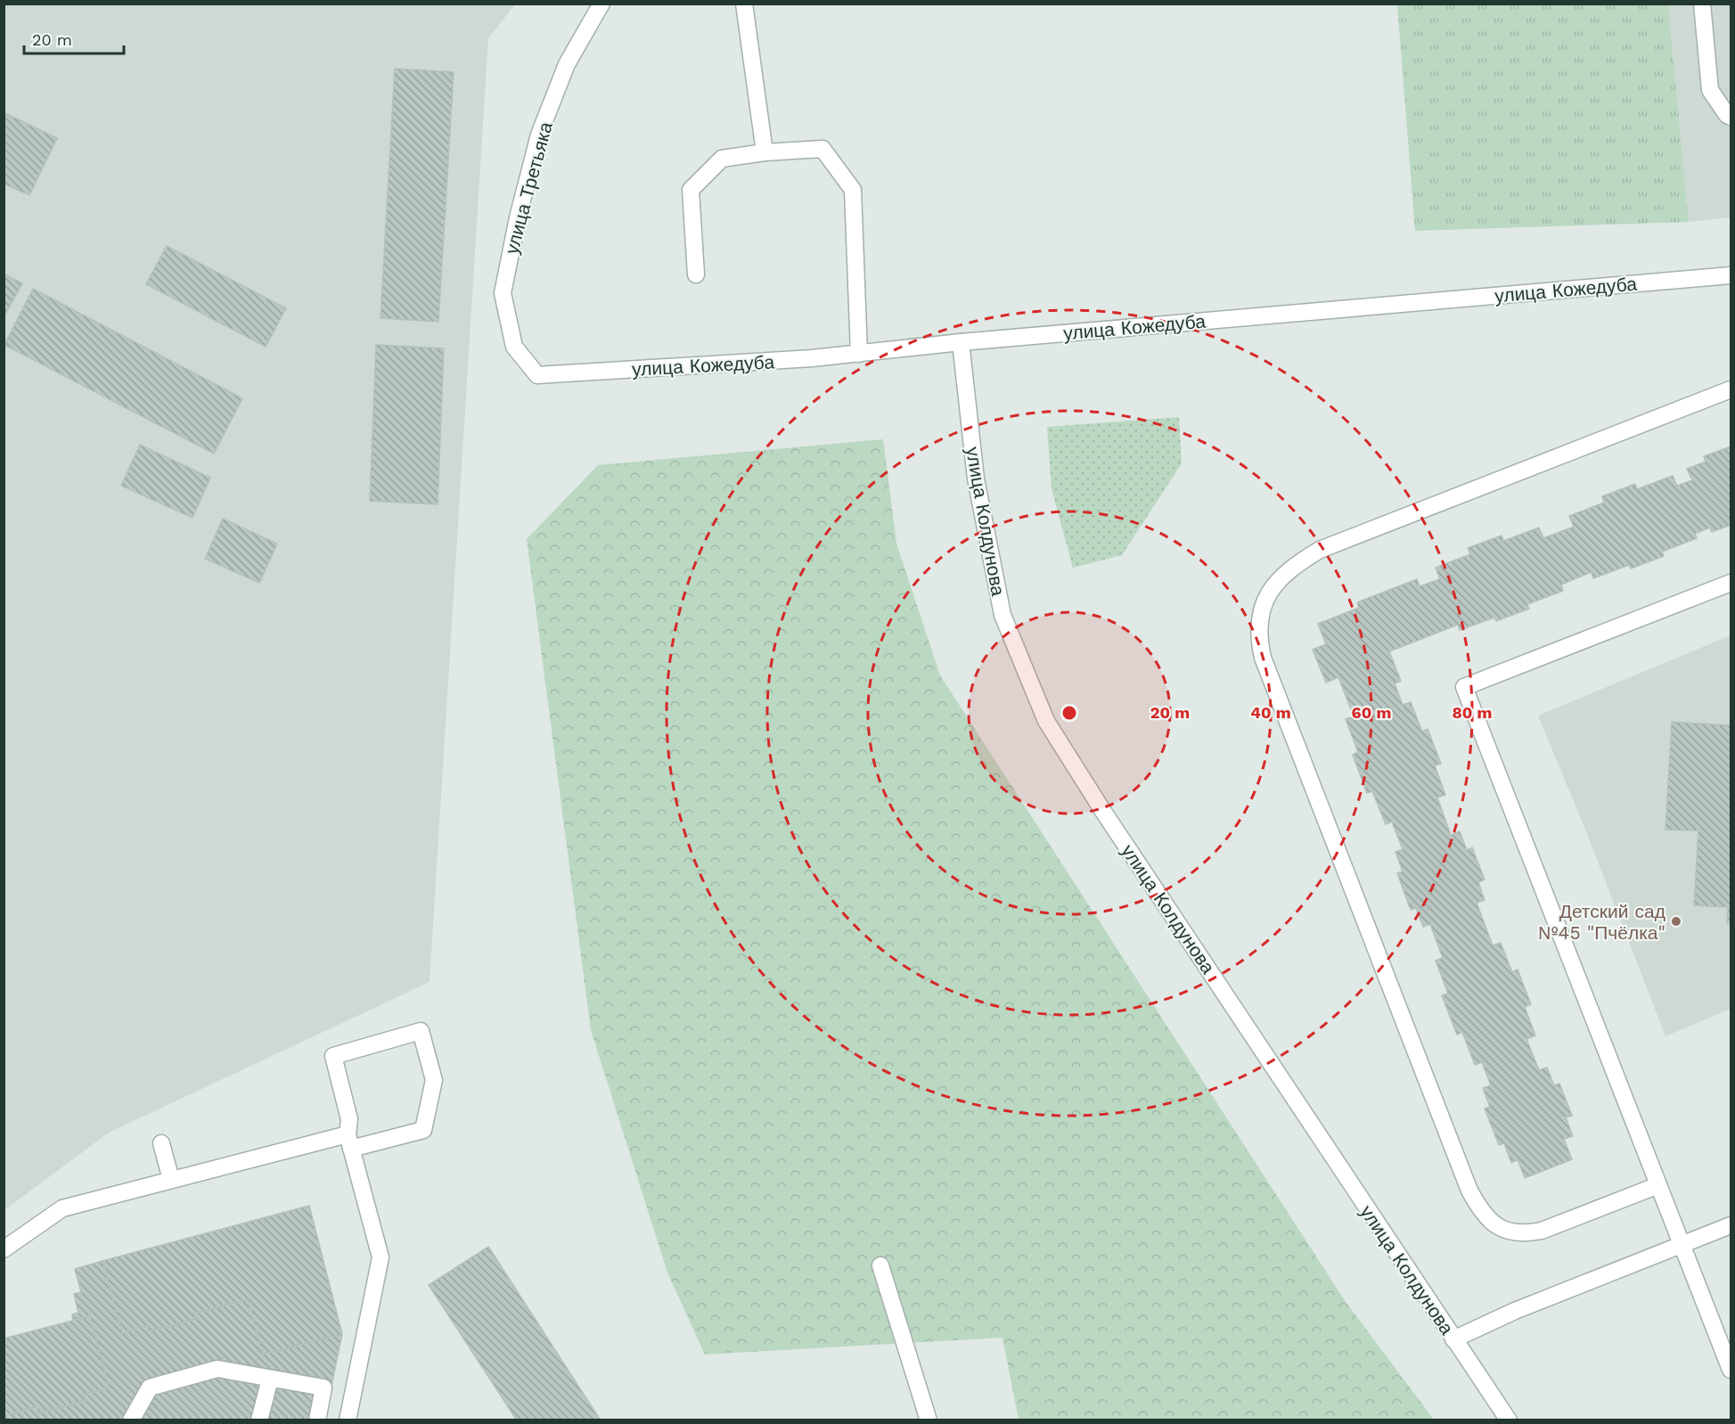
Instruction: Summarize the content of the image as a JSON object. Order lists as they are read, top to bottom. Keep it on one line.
{"streets":{"street":["улица Третьяка","улица Кожедуба","улица Колдунова"]},"crossings":[["улица Третьяка","улица Кожедуба"],["улица Кожедуба","улица Колдунова"]],"places":["Детский сад №45 \"Пчёлка\""],"scale_bar":"20 m","rings":["20 m","40 m","60 m","80 m"]}
